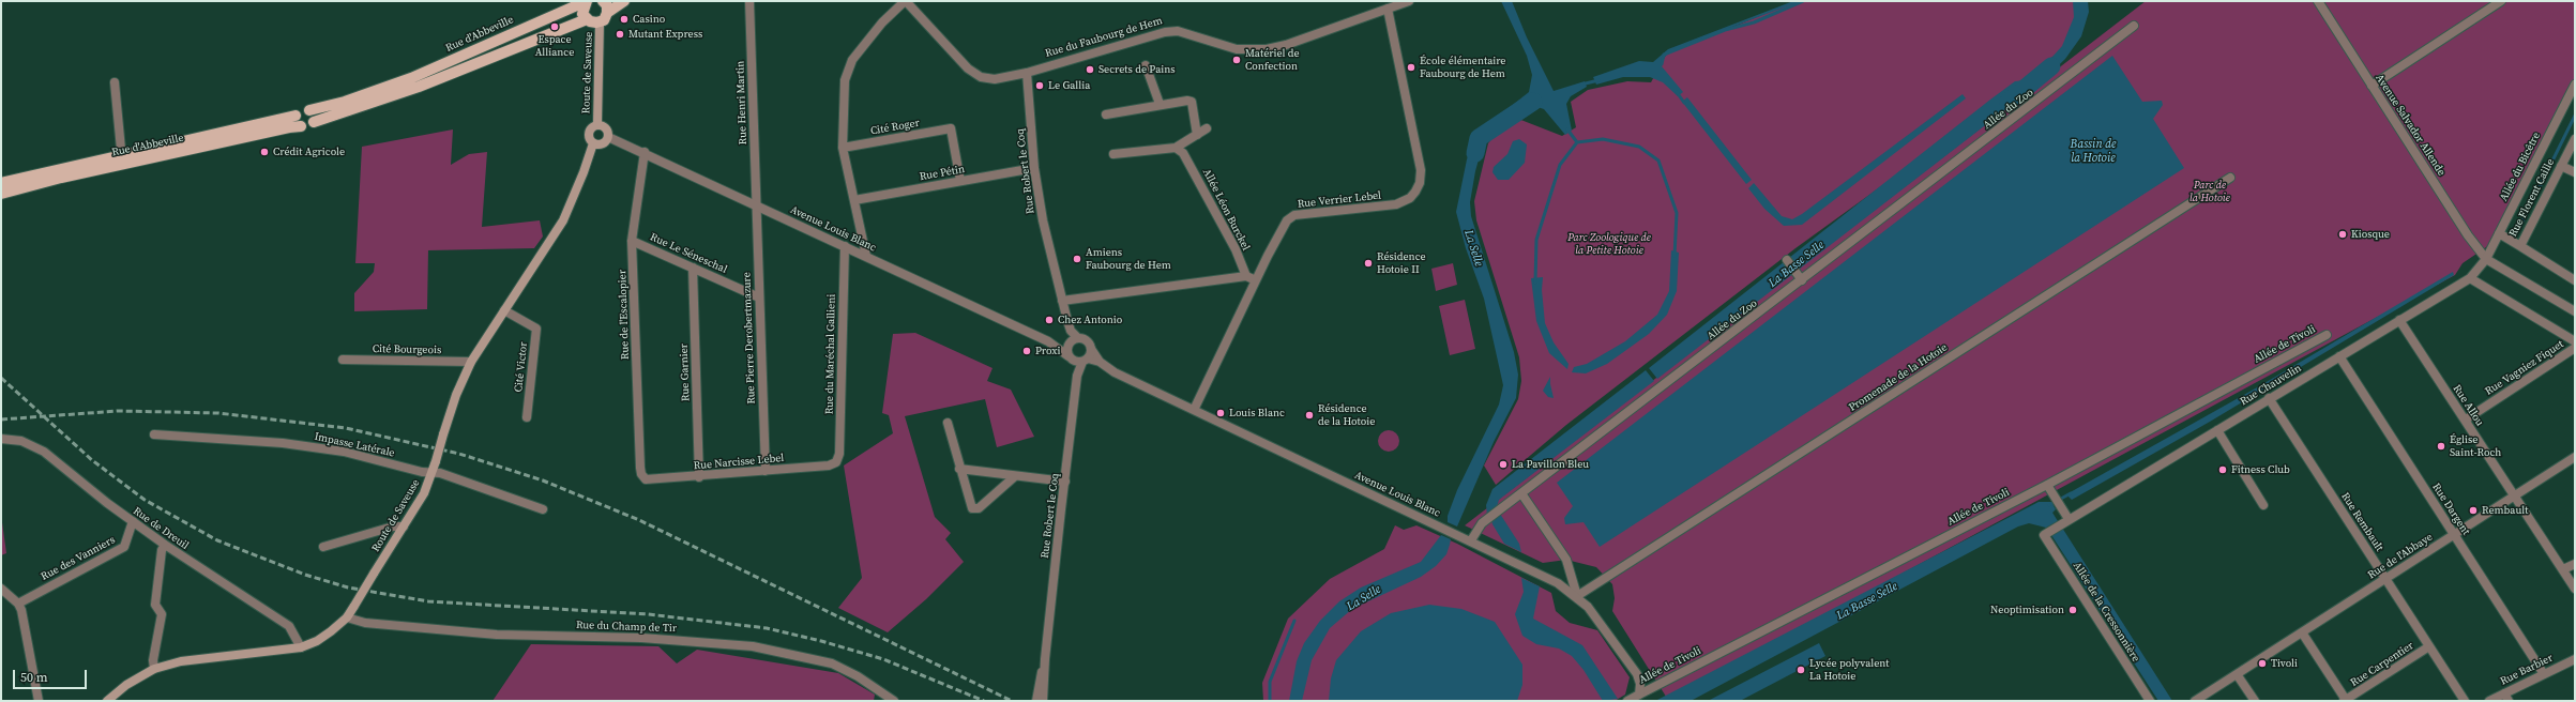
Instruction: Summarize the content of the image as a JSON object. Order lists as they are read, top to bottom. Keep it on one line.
{"streets":{"main road":["Rue d'Abbeville","Route de Saveuse"],"street":["Rue du Faubourg de Hem","Rue Henri Martin","Allée du Zoo","Avenue Salvador Allende","Cité Roger","Allée du Bicêtre","Rue Robert le Coq","Rue Pétin","Rue Florent Caille","Rue Verrier Lebel","Allée Léon Burckel","Avenue Louis Blanc","Rue Le Séneschal","Rue de l'Escalopier","Rue Pierre Derobertmazure","Allée de Tivoli","Cité Bourgeois","Rue du Maréchal Gallieni","Cité Victor","Rue Vagniez Fiquet","Rue Garnier","Promenade de la Hotoie","Rue Chauvelin","Rue Allou","Impasse Latérale","Rue Narcisse Lebel","Rue Dargent","Rue Rembault","Rue de Dreuil","Rue de l'Abbaye","Rue des Vanniers","Allée de la Cressonnière","Rue du Champ de Tir","Rue Carpentier","Rue Barbier"]},"crossings":[["Rue du Faubourg de Hem","Rue Robert le Coq"],["Rue du Faubourg de Hem","Rue Verrier Lebel"],["Route de Saveuse","Avenue Louis Blanc"],["Route de Saveuse","Cité Bourgeois"],["Route de Saveuse","Cité Victor"],["Route de Saveuse","Impasse Latérale"],["Route de Saveuse","Rue de Dreuil"],["Route de Saveuse","Rue du Champ de Tir"],["Rue Henri Martin","Avenue Louis Blanc"],["Rue Henri Martin","Rue Pierre Derobertmazure"],["Allée du Zoo","Avenue Louis Blanc"],["Avenue Salvador Allende","Allée du Bicêtre"],["Avenue Salvador Allende","Rue Chauvelin"],["Cité Roger","Rue Pétin"],["Allée du Bicêtre","Rue Florent Caille"],["Allée du Bicêtre","Rue Chauvelin"],["Rue Robert le Coq","Rue Pétin"],["Rue Robert le Coq","Avenue Louis Blanc"],["Rue Verrier Lebel","Avenue Louis Blanc"],["Avenue Louis Blanc","Rue de l'Escalopier"],["Avenue Louis Blanc","Rue Pierre Derobertmazure"],["Avenue Louis Blanc","Allée de Tivoli"],["Avenue Louis Blanc","Rue du Maréchal Gallieni"],["Avenue Louis Blanc","Promenade de la Hotoie"],["Rue Le Séneschal","Rue de l'Escalopier"],["Rue Le Séneschal","Rue Pierre Derobertmazure"],["Rue Le Séneschal","Rue Garnier"],["Rue de l'Escalopier","Rue Narcisse Lebel"],["Rue Pierre Derobertmazure","Rue Narcisse Lebel"],["Rue du Maréchal Gallieni","Rue Narcisse Lebel"],["Rue Vagniez Fiquet","Rue Allou"],["Rue Garnier","Rue Narcisse Lebel"],["Rue Chauvelin","Rue Allou"],["Rue Chauvelin","Rue Dargent"],["Rue Chauvelin","Rue Rembault"],["Rue Chauvelin","Allée de la Cressonnière"],["Rue Allou","Rue de l'Abbaye"],["Rue Dargent","Rue de l'Abbaye"],["Rue Dargent","Rue Barbier"],["Rue Rembault","Rue de l'Abbaye"],["Rue Rembault","Rue Carpentier"],["Rue de Dreuil","Rue des Vanniers"],["Rue de l'Abbaye","Rue Carpentier"]],"water":["Bassin de la Hotoie","La Selle","La Basse Selle"],"parks":["Parc de la Hotoie","Parc Zoologique de la Petite Hotoie"],"places":["Casino","Espace Alliance","Mutant Express","Matériel de Confection","École élémentaire Faubourg de Hem","Secrets de Pains","Le Gallia","Crédit Agricole","Kiosque","Amiens Faubourg de Hem","Résidence Hotoie II","Chez Antonio","Proxi","Louis Blanc","Résidence de la Hotoie","Église Saint-Roch","La Pavillon Bleu","Fitness Club","Rembault","Neoptimisation","Tivoli","Lycée polyvalent La Hotoie"],"scale_bar":"50 m"}
